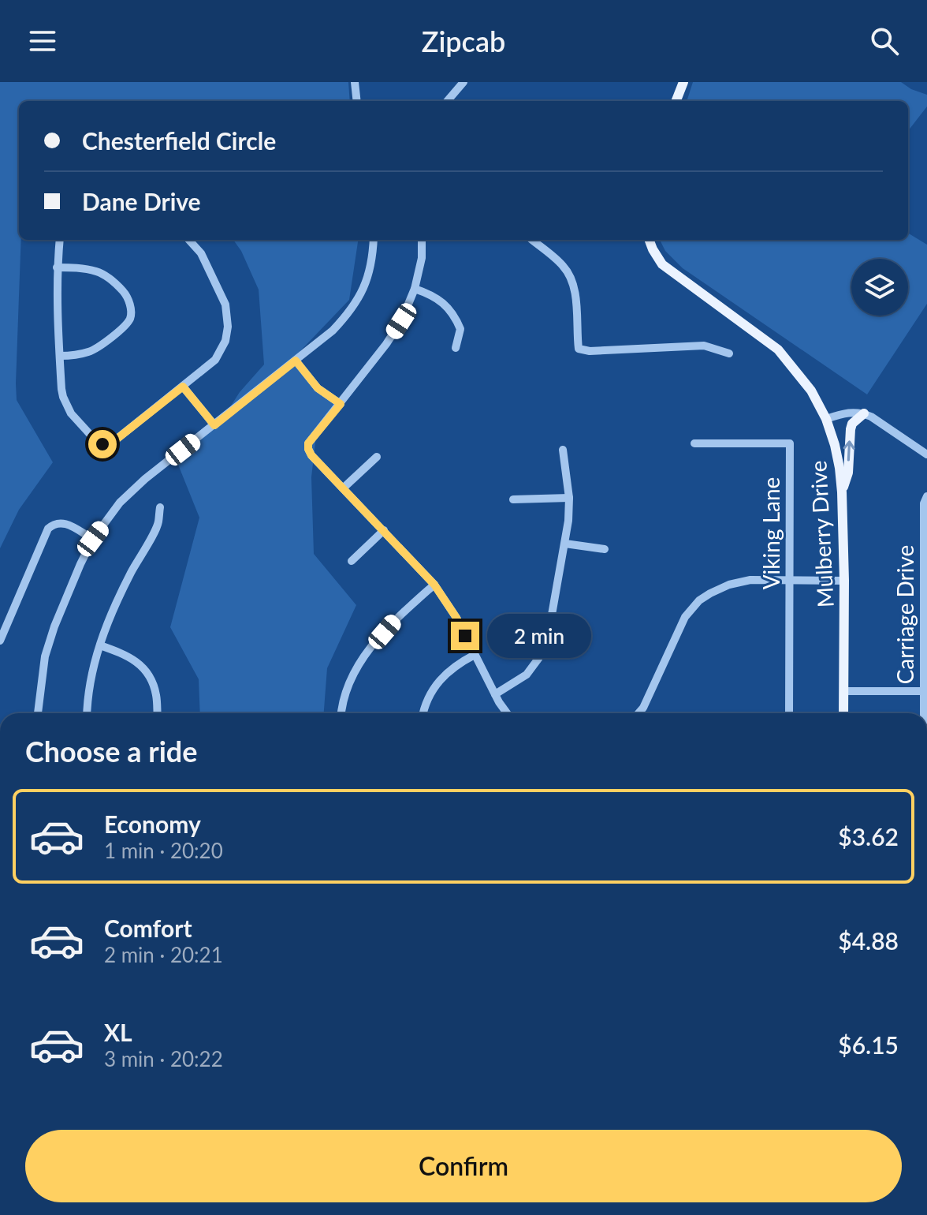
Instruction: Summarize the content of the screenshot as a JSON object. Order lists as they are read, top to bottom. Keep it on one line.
{"streets":{"main road":["Mulberry Drive"],"street":["Viking Lane","Carriage Drive"]},"page":{"header":"Zipcab","banner":["Chesterfield Circle","Dane Drive"],"bubble":"2 min","heading":"Choose a ride","list":[{"name":"Economy","note":"1 min · 20:20","value":"$3.62"},{"name":"Comfort","note":"2 min · 20:21","value":"$4.88"},{"name":"XL","note":"3 min · 20:22","value":"$6.15"}],"buttons":"Confirm"}}
